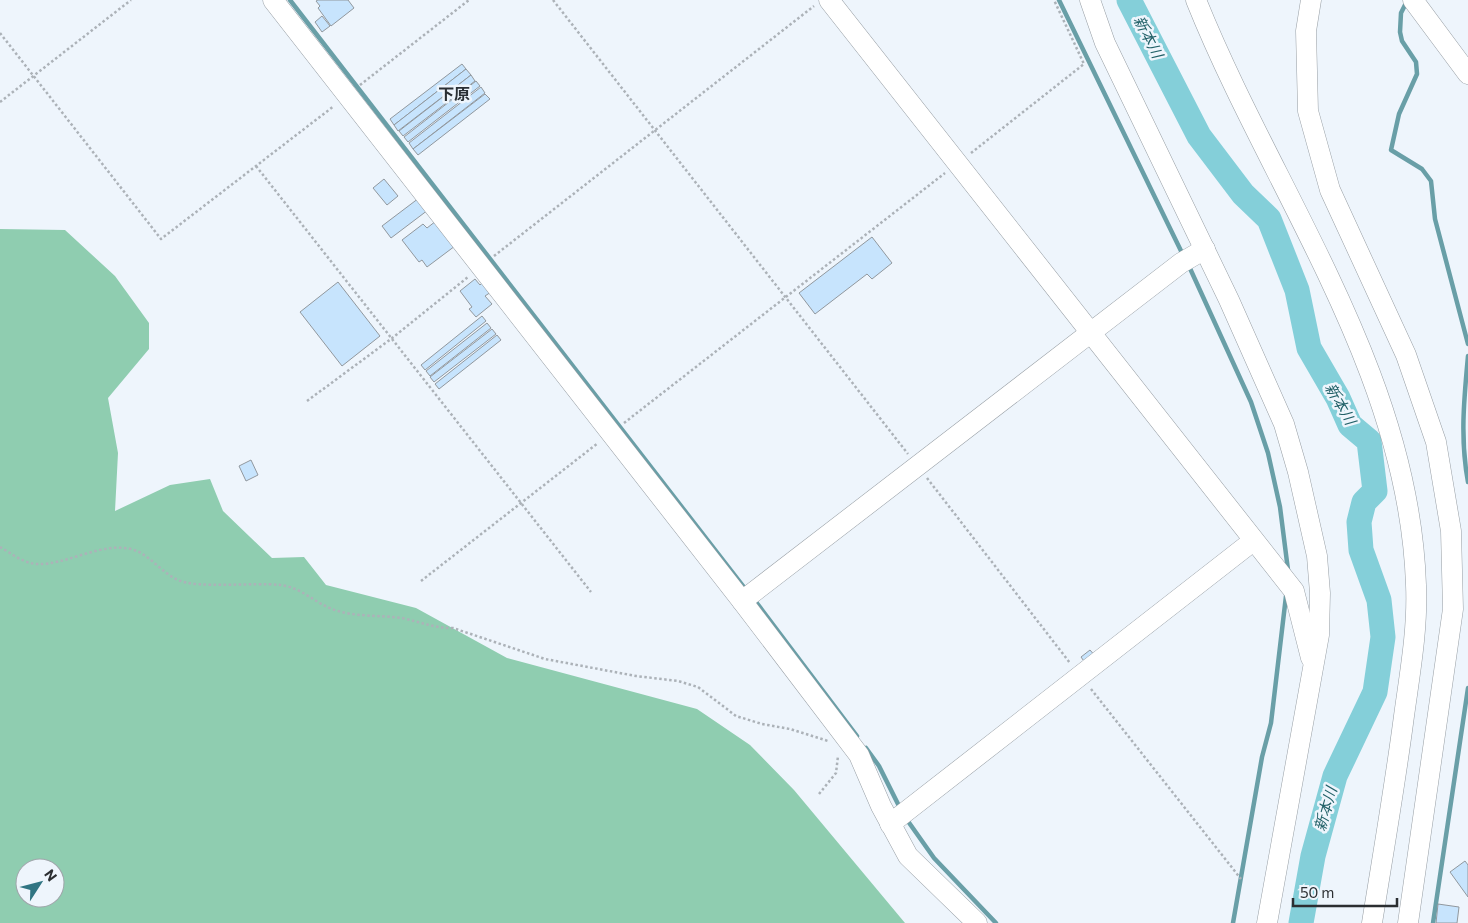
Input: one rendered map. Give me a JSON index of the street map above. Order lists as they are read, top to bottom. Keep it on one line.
{"districts":["下原"],"water":["新本川"],"scale_bar":"50 m","north":"top right"}
